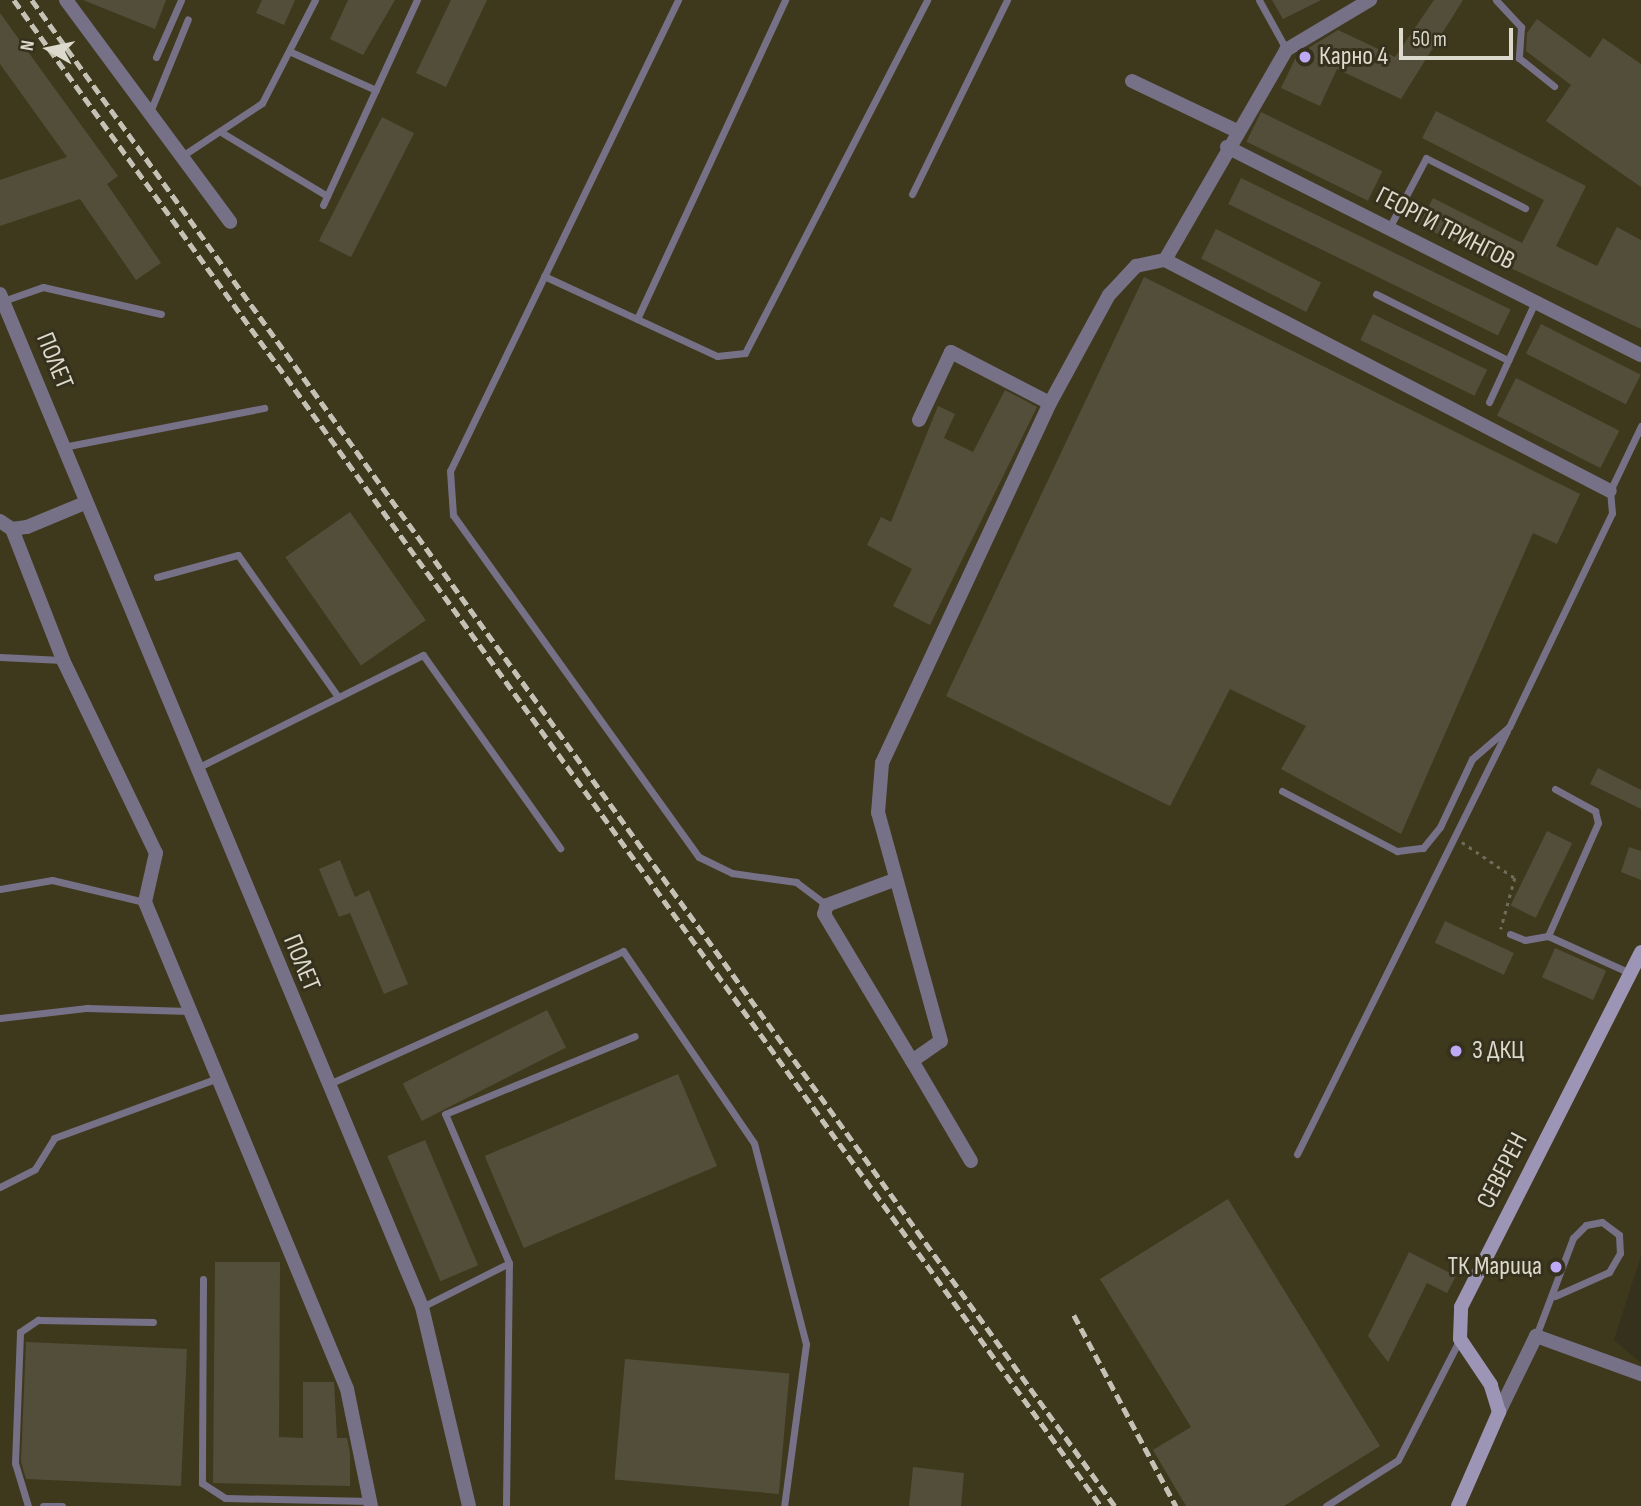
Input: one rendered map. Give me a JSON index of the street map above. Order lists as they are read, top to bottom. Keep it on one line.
{"streets":{"main road":["СЕВЕРЕН"],"street":["ГЕОРГИ ТРИНГОВ","ПОЛЕТ"]},"places":["Карно 4","3 ДКЦ","ТК Марица"],"scale_bar":"50 m","north":"left"}
